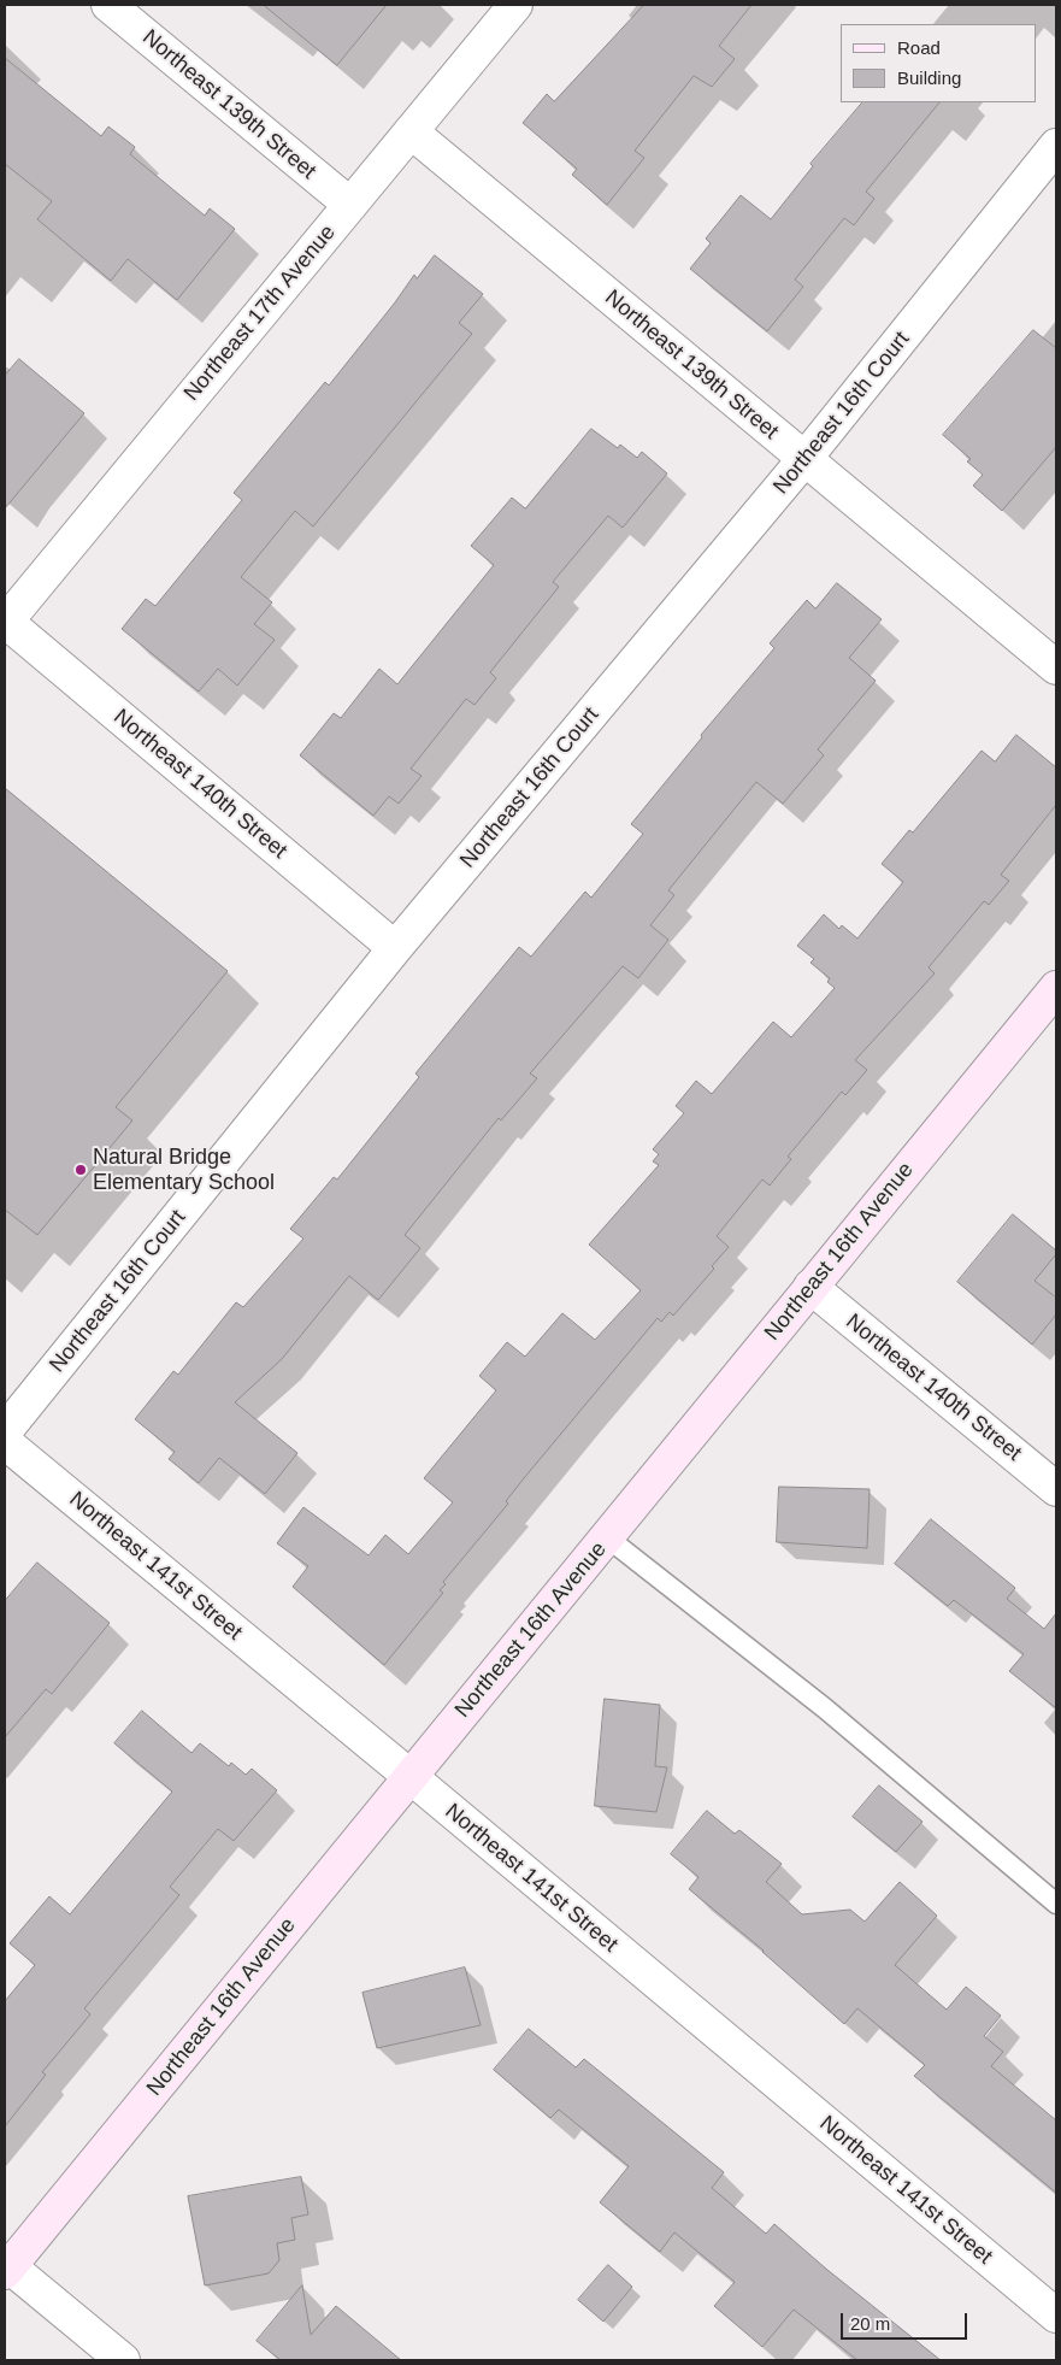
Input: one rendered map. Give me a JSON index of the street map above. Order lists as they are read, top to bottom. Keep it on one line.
{"streets":{"street":["Northeast 139th Street","Northeast 17th Avenue","Northeast 16th Court","Northeast 140th Street","Northeast 16th Avenue","Northeast 141st Street"]},"crossings":[["Northeast 139th Street","Northeast 17th Avenue"],["Northeast 139th Street","Northeast 16th Court"],["Northeast 17th Avenue","Northeast 140th Street"],["Northeast 16th Court","Northeast 140th Street"],["Northeast 140th Street","Northeast 16th Avenue"],["Northeast 16th Avenue","Northeast 141st Street"]],"places":["Natural Bridge Elementary School"],"legend":["Road","Building"],"scale_bar":"20 m"}
